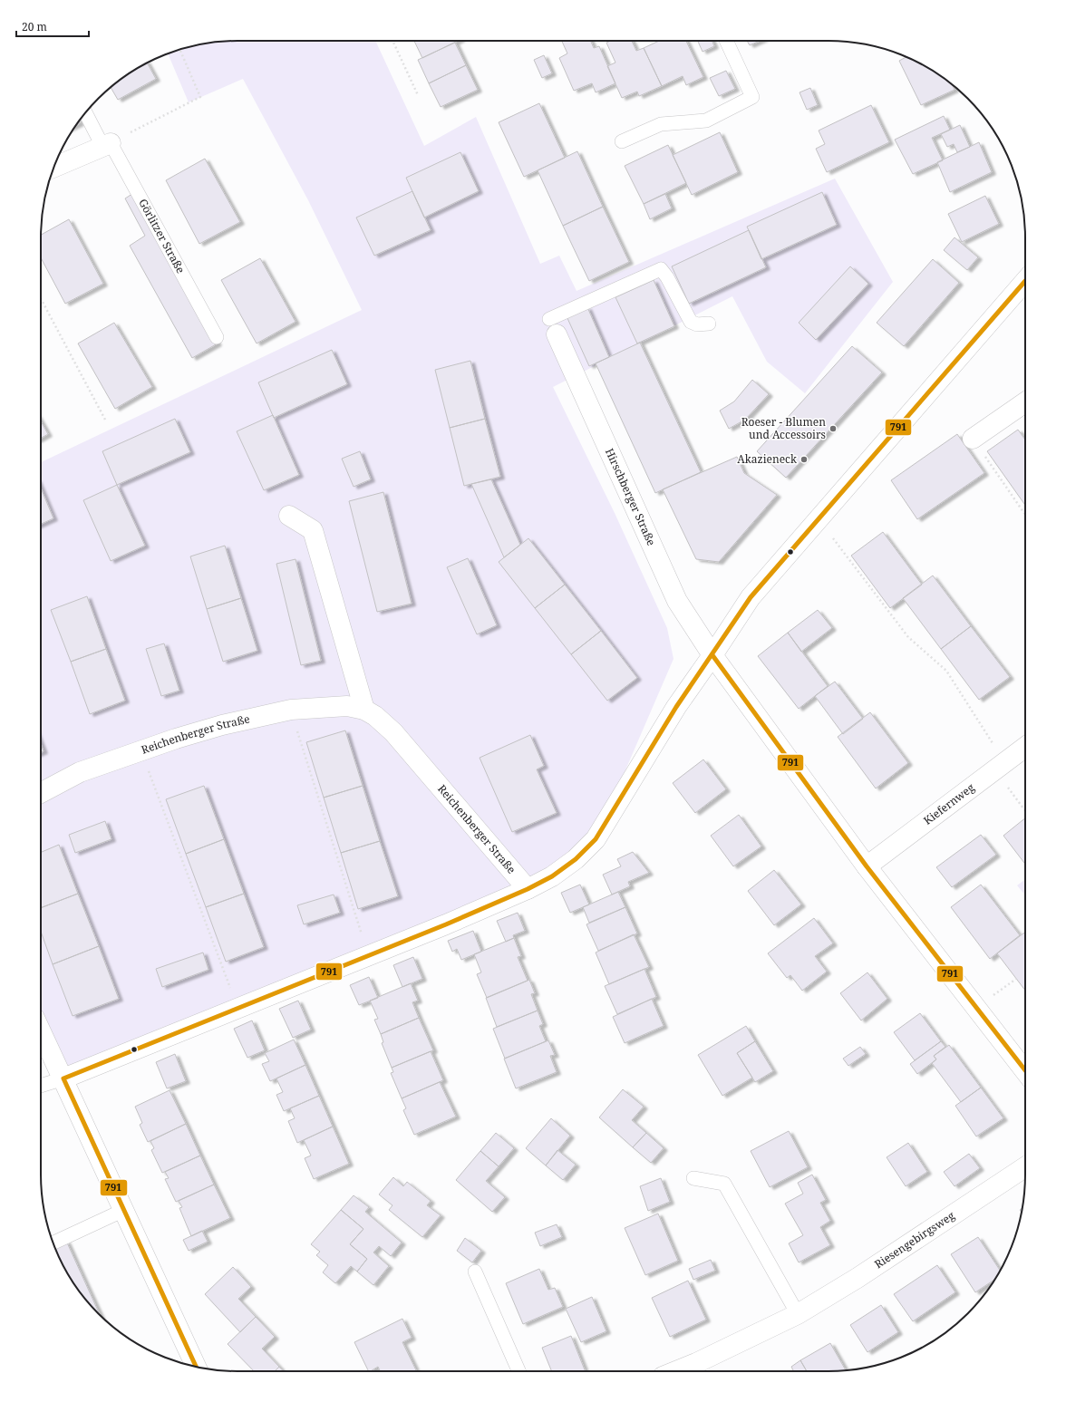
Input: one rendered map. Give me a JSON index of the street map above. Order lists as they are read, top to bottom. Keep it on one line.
{"streets":{"street":["Hirschberger Straße","Reichenberger Straße","Kiefernweg","Riesengebirgsweg"],"lane":["Görlitzer Straße"]},"crossings":[["Hirschberger Straße","Kiefernweg"]],"places":["Roeser - Blumen und Accessoirs","Akazieneck"],"lines":["transit line 791"],"scale_bar":"20 m"}
